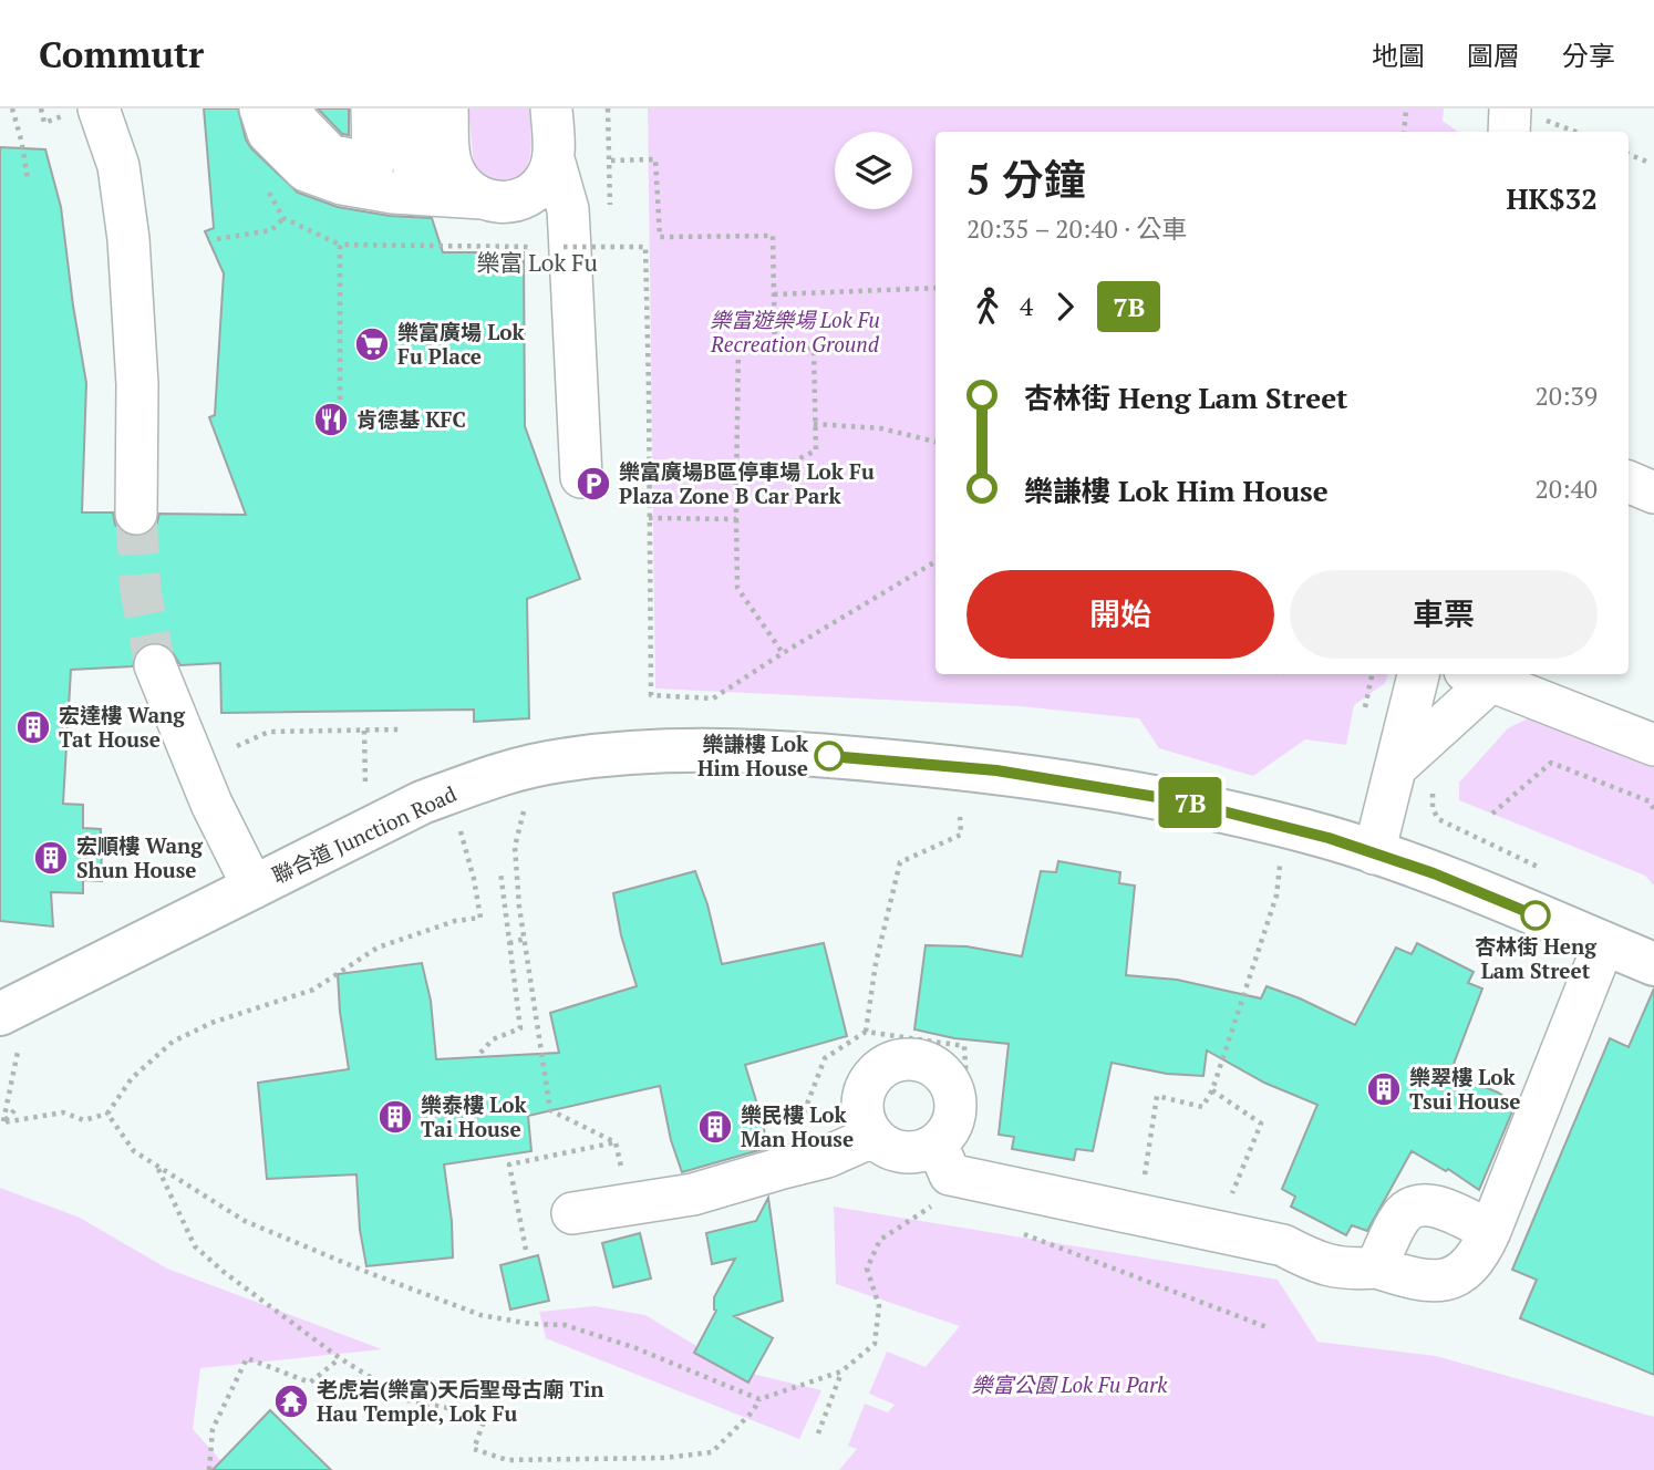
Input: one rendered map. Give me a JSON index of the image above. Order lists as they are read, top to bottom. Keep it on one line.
{"streets":{"main road":["聯合道 Junction Road"]},"districts":["樂富 Lok Fu"],"parks":["樂富遊樂場 Lok Fu Recreation Ground","樂富公園 Lok Fu Park"],"places":{"supermarket":["樂富廣場 Lok Fu Place"],"restaurant":["肯德基 KFC"],"parking":["樂富廣場B區停車場 Lok Fu Plaza Zone B Car Park"],"building":["宏達樓 Wang Tat House","宏順樓 Wang Shun House","樂翠樓 Lok Tsui House","樂泰樓 Lok Tai House","樂民樓 Lok Man House"],"other":["樂謙樓 Lok Him House","杏林街 Heng Lam Street"],"temple":["老虎岩(樂富)天后聖母古廟 Tin Hau Temple, Lok Fu"]},"lines":["bus line 7B"],"page":{"header":"Commutr","nav":["地圖","圖層","分享"],"on_map":"7B","heading":["5 分鐘","20:35 – 20:40 · 公車","HK$32"],"legs":["4","7B"],"list":[{"name":"杏林街 Heng Lam Street","value":"20:39"},{"name":"樂謙樓 Lok Him House","value":"20:40"}],"buttons":["開始","車票"]}}
